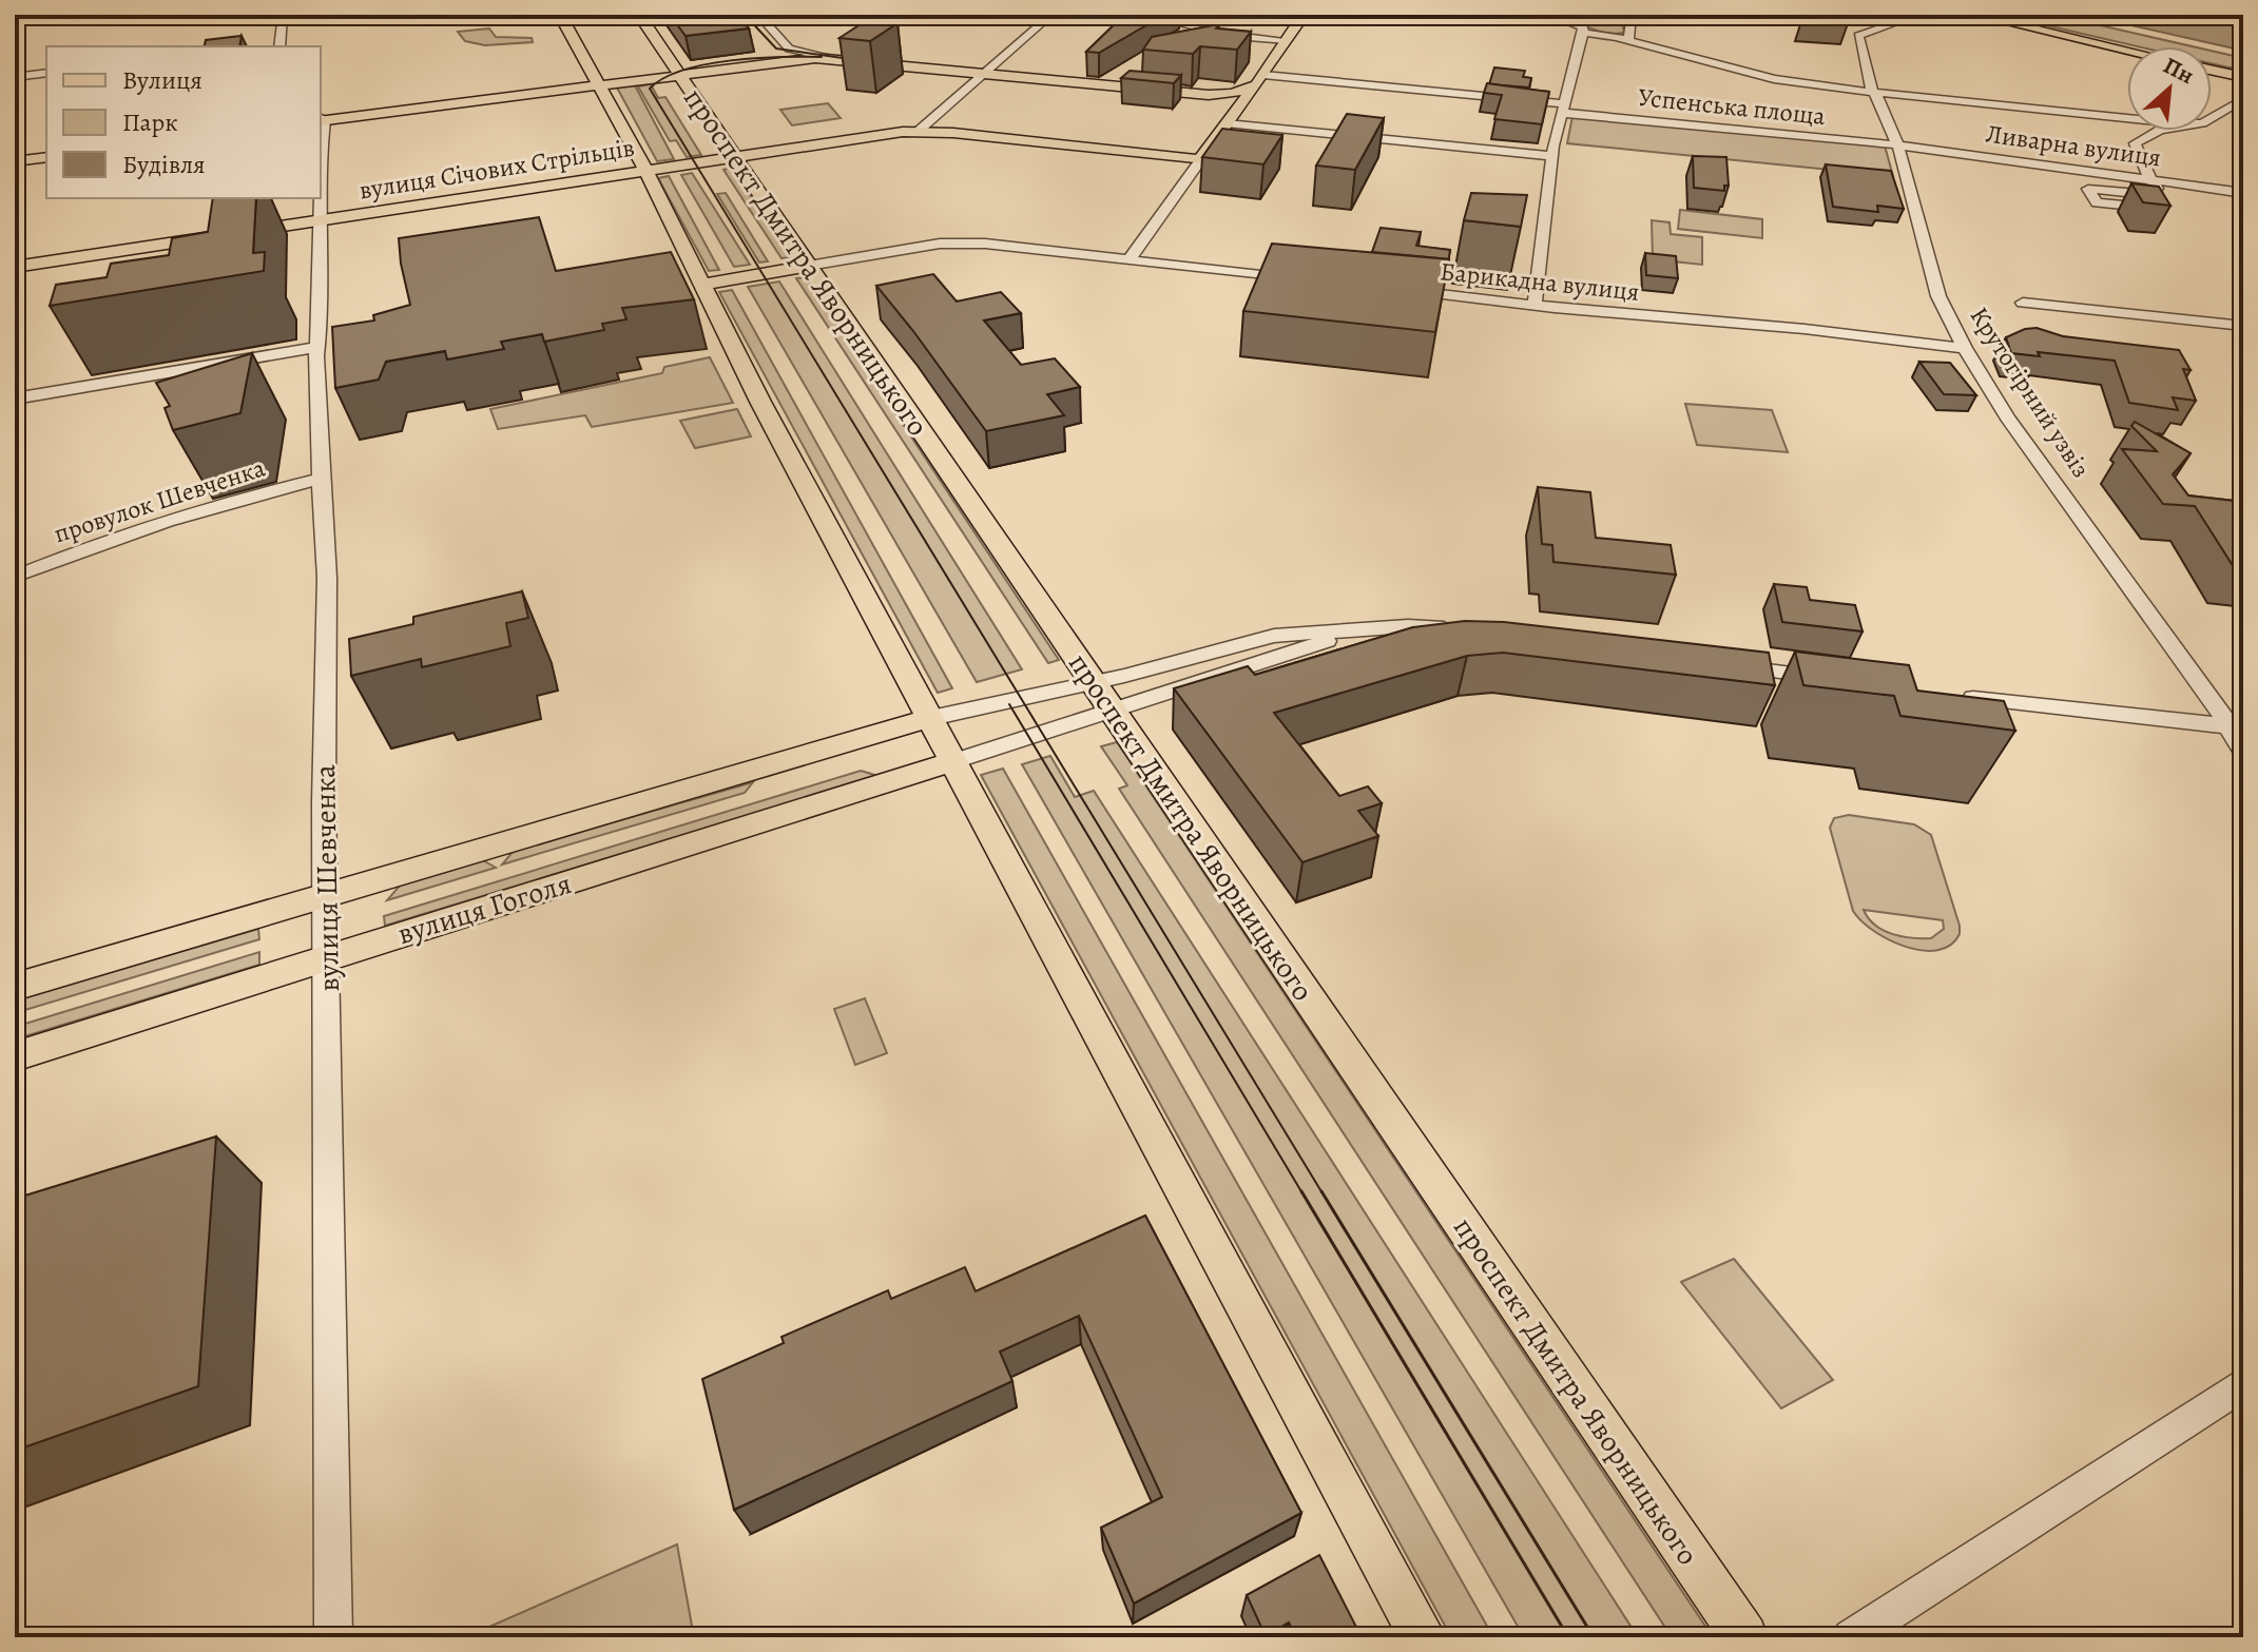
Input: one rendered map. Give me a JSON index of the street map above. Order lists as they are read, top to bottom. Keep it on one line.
{"streets":{"main road":["вулиця Січових Стрільців","проспект Дмитра Яворницького","вулиця Гоголя"],"street":["Успенська площа","Ливарна вулиця","Барикадна вулиця","Крутогірний узвіз","провулок Шевченка","вулиця Шевченка"]},"crossings":[["Успенська площа","Ливарна вулиця"],["Успенська площа","Крутогірний узвіз"],["Ливарна вулиця","Крутогірний узвіз"],["вулиця Січових Стрільців","проспект Дмитра Яворницького"],["вулиця Січових Стрільців","вулиця Шевченка"],["Барикадна вулиця","Крутогірний узвіз"],["провулок Шевченка","вулиця Шевченка"],["вулиця Шевченка","вулиця Гоголя"]],"legend":["Вулиця","Парк","Будівля"],"north":"top right"}
